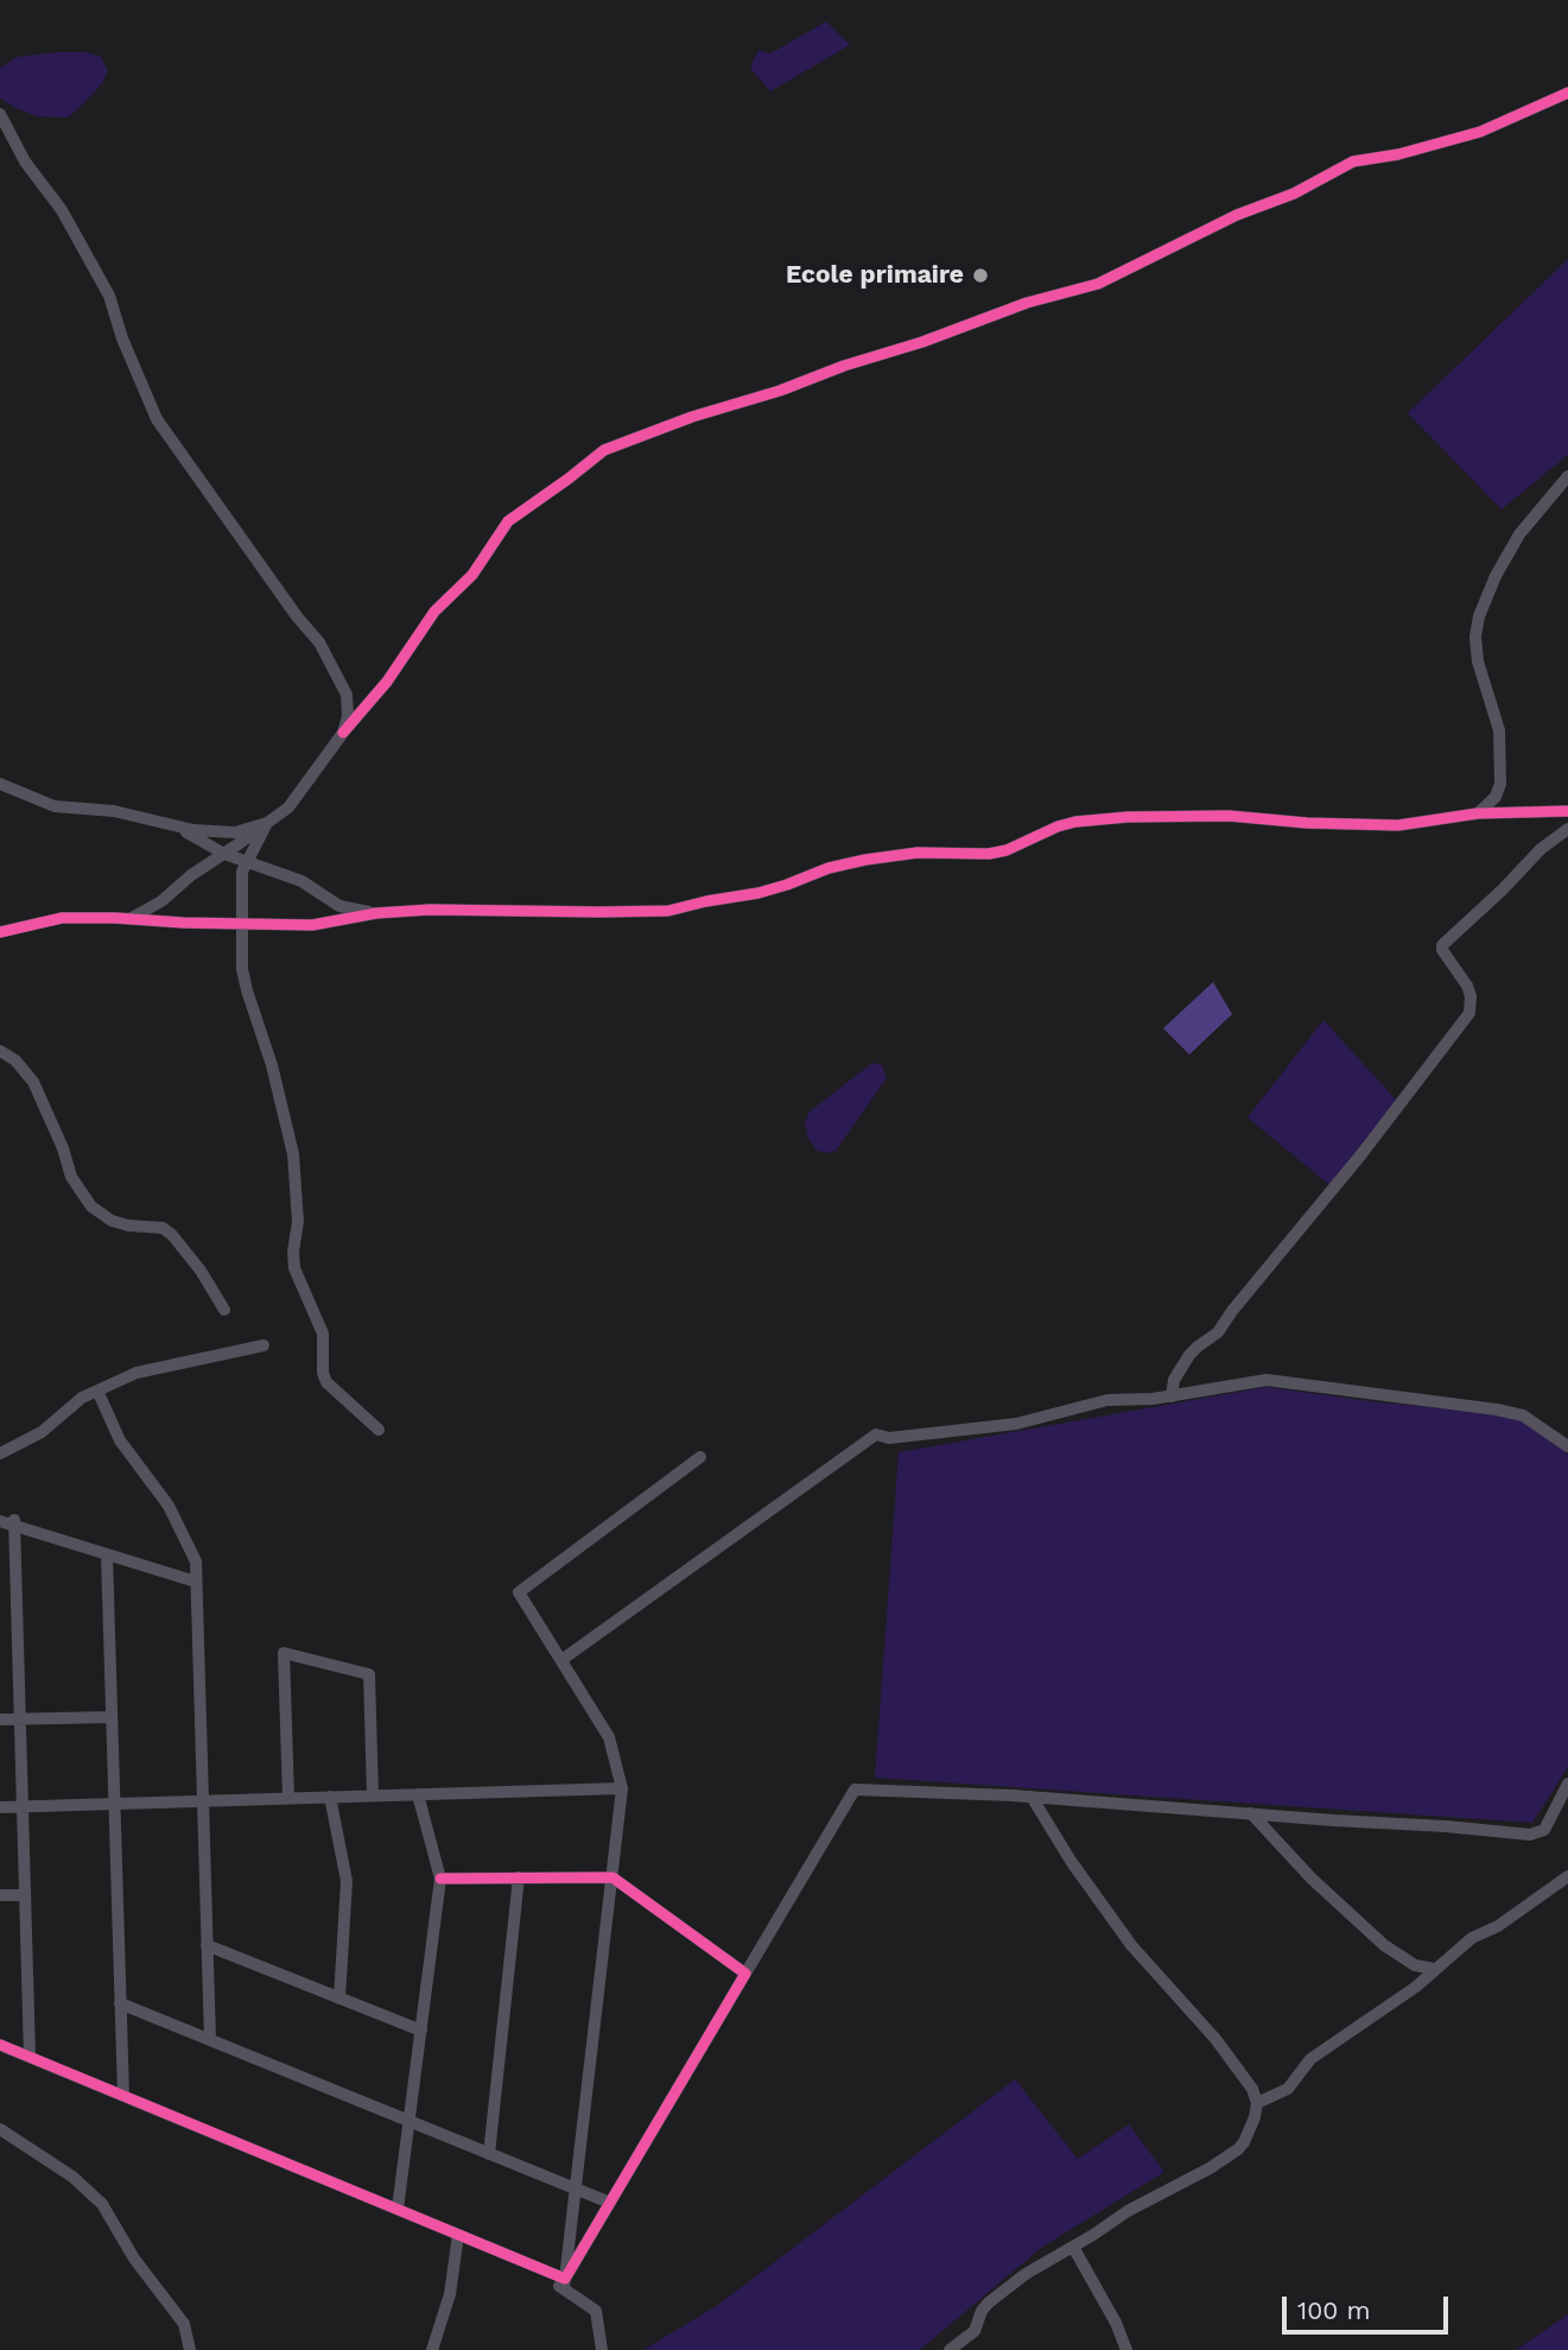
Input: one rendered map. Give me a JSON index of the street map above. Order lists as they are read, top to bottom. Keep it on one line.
{"places":["Ecole primaire"],"scale_bar":"100 m"}
